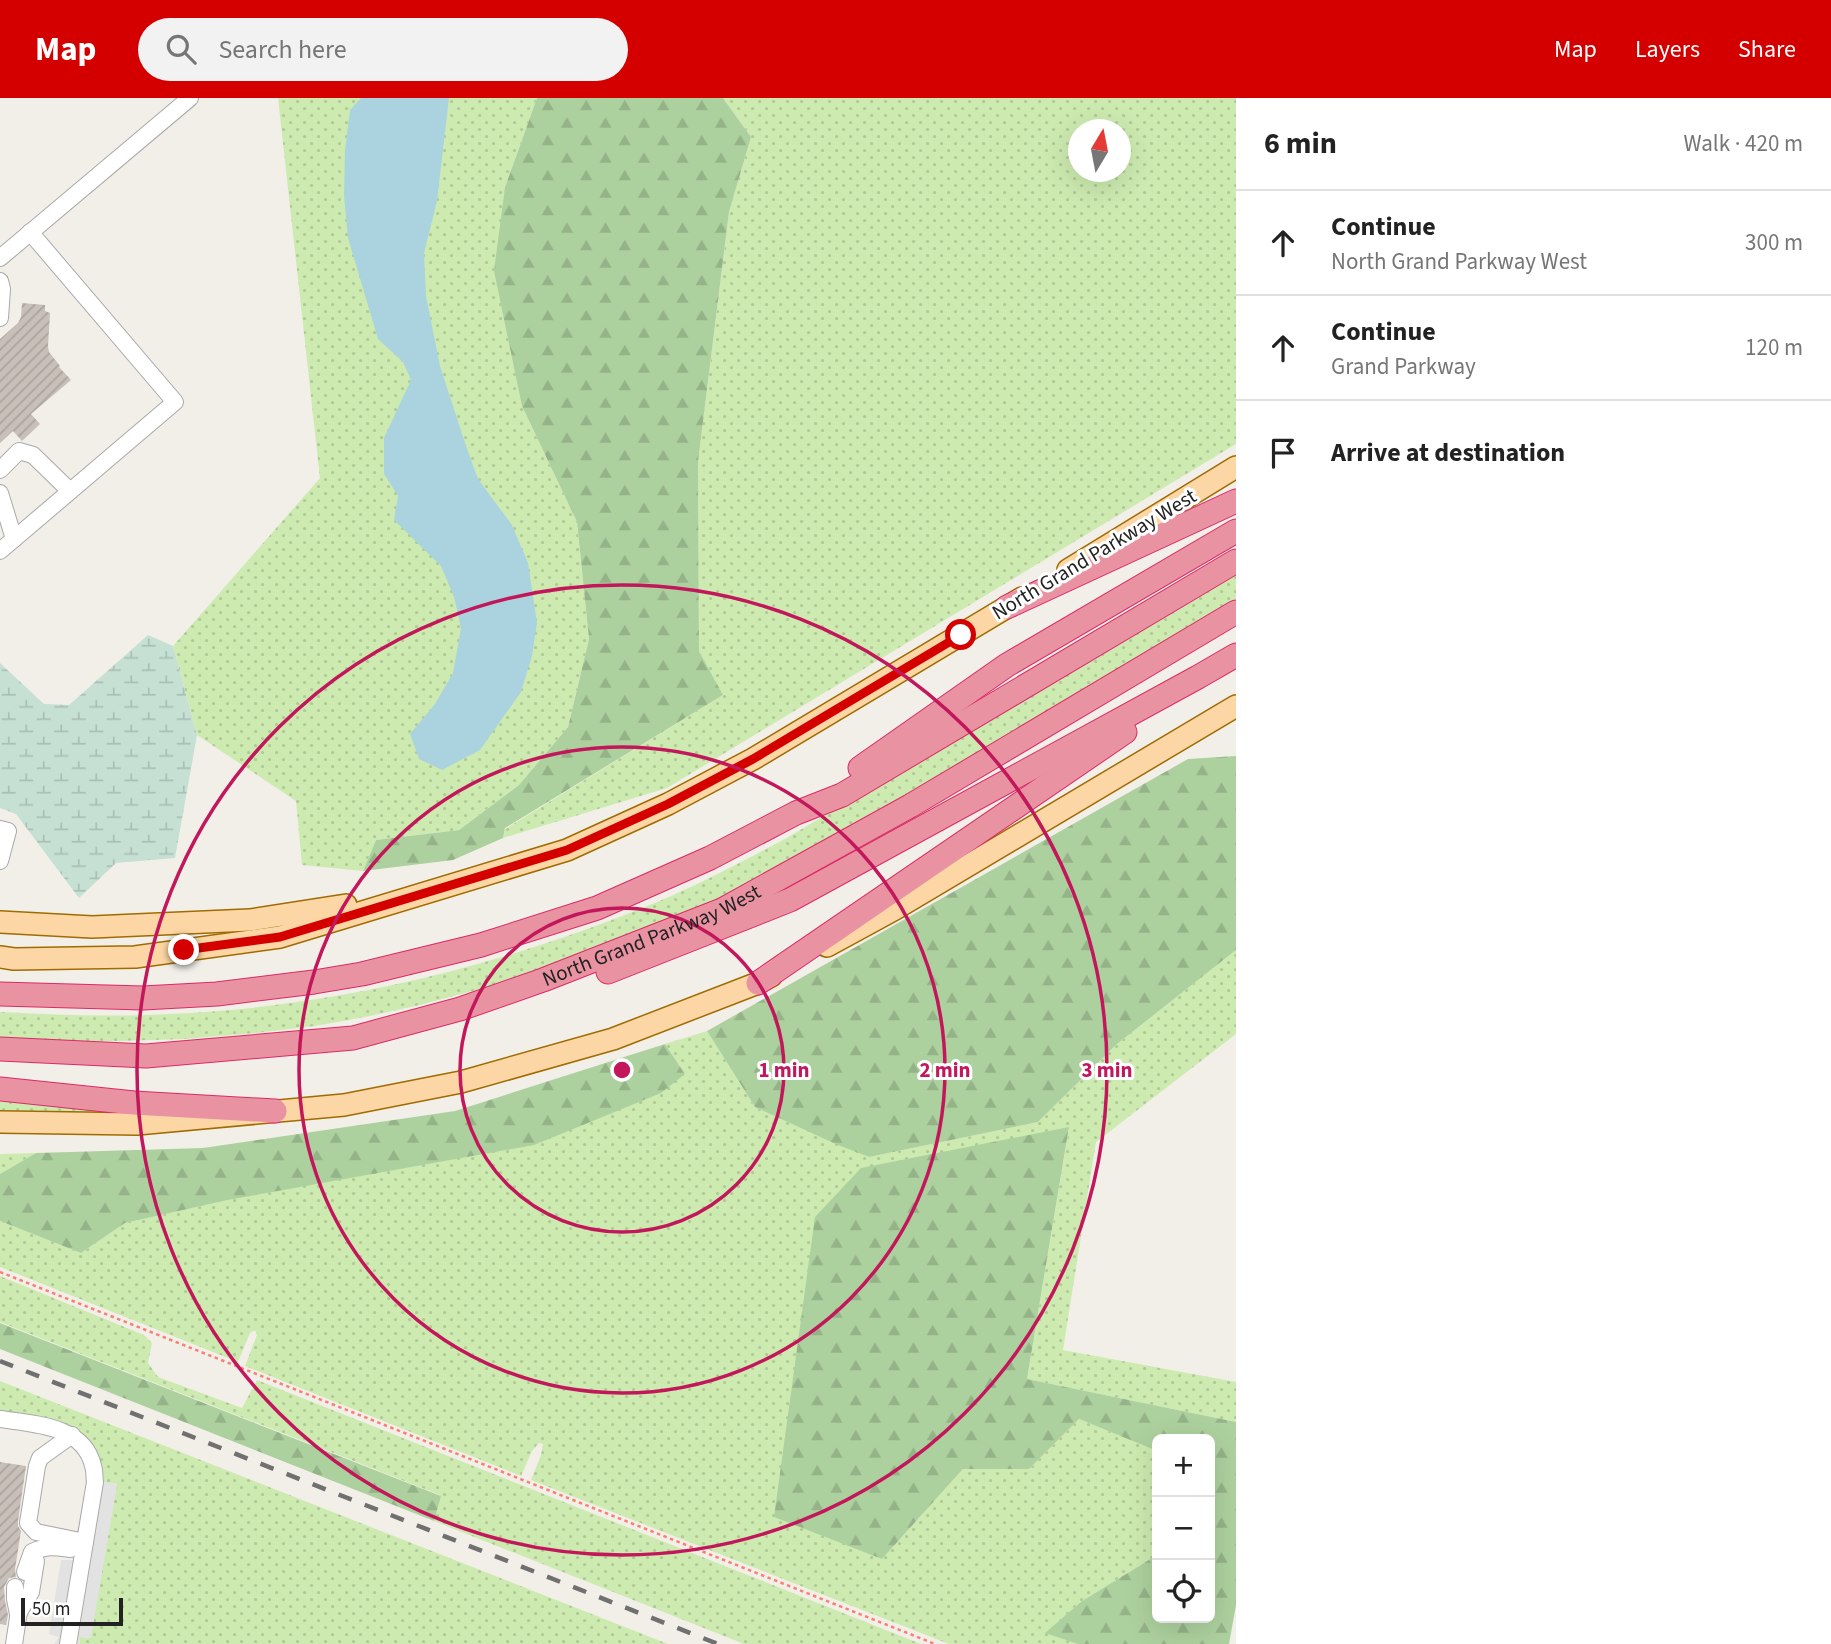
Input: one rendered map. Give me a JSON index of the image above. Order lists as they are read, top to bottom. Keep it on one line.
{"streets":{"highway":["North Grand Parkway West"]},"scale_bar":"50 m","north":"top","page":{"header":"Map","search":"Search here","nav":["Map","Layers","Share"],"heading":["6 min","Walk · 420 m"],"list":[["Continue","North Grand Parkway West","300 m"],["Continue","Grand Parkway","120 m"],"Arrive at destination"],"map_buttons":["+","−"],"scale":"50 m"},"rings":["1 min","2 min","3 min"]}
